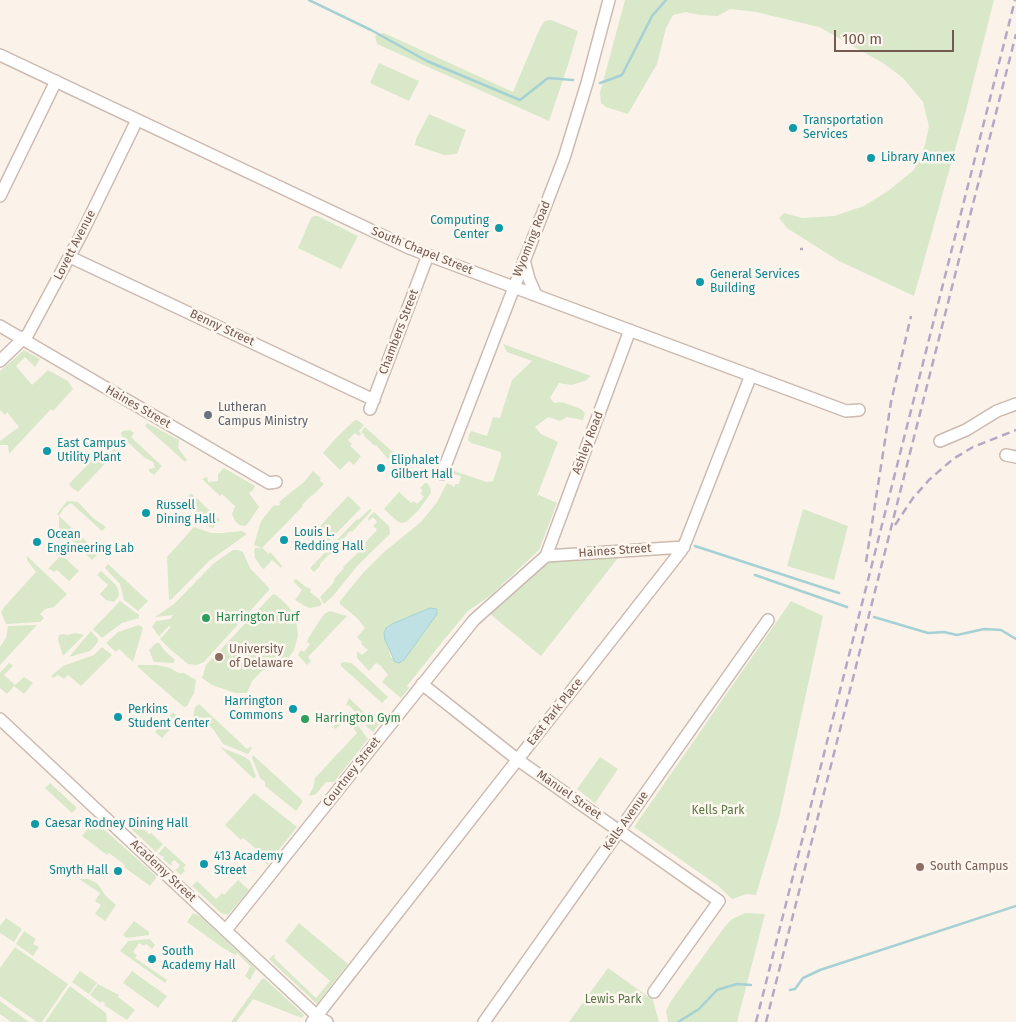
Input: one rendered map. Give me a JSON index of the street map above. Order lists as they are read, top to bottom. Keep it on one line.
{"streets":{"street":["Wyoming Road","Lovett Avenue","South Chapel Street","Benny Street","Chambers Street","Haines Street","Ashley Road","East Park Place","Courtney Street","Manuel Street","Kells Avenue","Academy Street"]},"crossings":[["Wyoming Road","South Chapel Street"],["Lovett Avenue","South Chapel Street"],["Lovett Avenue","Benny Street"],["Lovett Avenue","Haines Street"],["South Chapel Street","Chambers Street"],["South Chapel Street","Ashley Road"],["South Chapel Street","East Park Place"],["Benny Street","Chambers Street"],["Haines Street","Ashley Road"],["Haines Street","East Park Place"],["Haines Street","Courtney Street"],["Ashley Road","Courtney Street"],["East Park Place","Manuel Street"],["East Park Place","Academy Street"],["Courtney Street","Manuel Street"],["Courtney Street","Academy Street"],["Manuel Street","Kells Avenue"]],"parks":["Kells Park","Lewis Park"],"places":["Transportation Services","Library Annex","Computing Center","General Services Building","Lutheran Campus Ministry","East Campus Utility Plant","Eliphalet Gilbert Hall","Russell Dining Hall","Louis L. Redding Hall","Ocean Engineering Lab","Harrington Turf","University of Delaware","Harrington Commons","Perkins Student Center","Harrington Gym","Caesar Rodney Dining Hall","413 Academy Street","South Campus","Smyth Hall","South Academy Hall"],"scale_bar":"100 m"}
